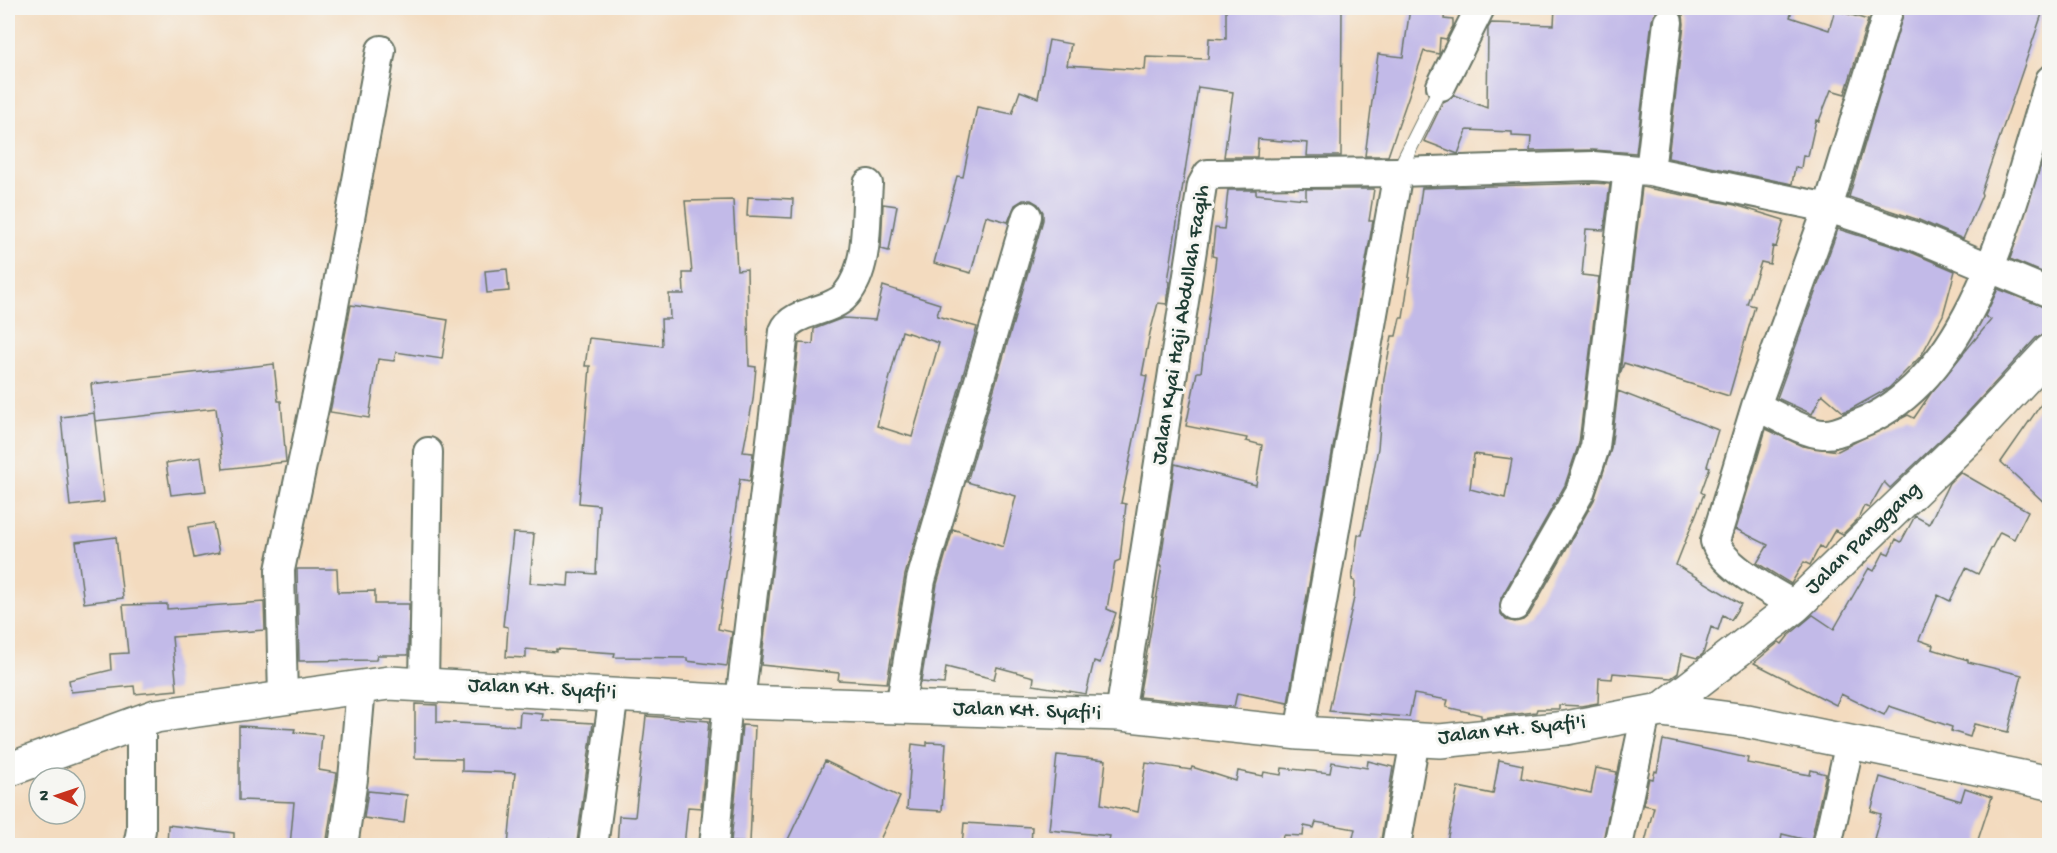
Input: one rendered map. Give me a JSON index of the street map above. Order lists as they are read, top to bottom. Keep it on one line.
{"streets":{"main road":["Jalan Panggang","Jalan KH. Syafi'i"],"street":["Jalan Kyai Haji Abdullah Faqih"]},"crossings":[["Jalan Kyai Haji Abdullah Faqih","Jalan KH. Syafi'i"],["Jalan Panggang","Jalan KH. Syafi'i"]],"north":"left"}
